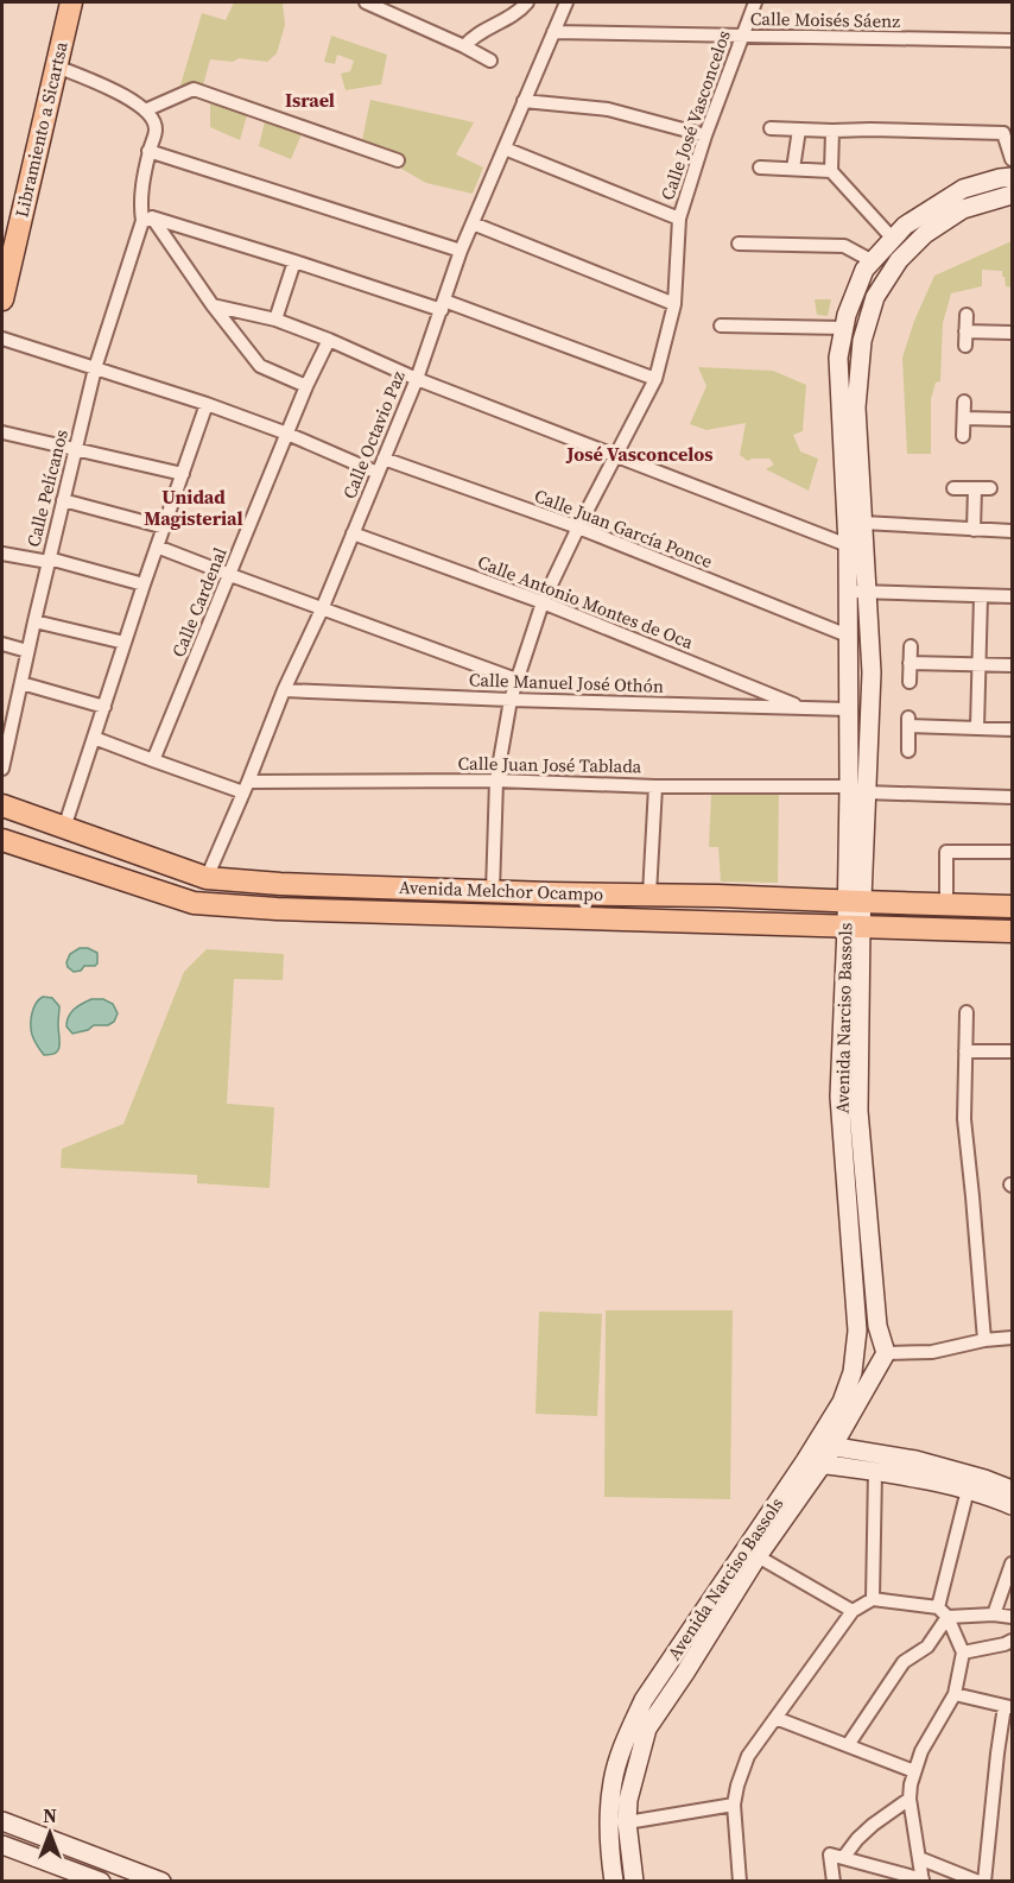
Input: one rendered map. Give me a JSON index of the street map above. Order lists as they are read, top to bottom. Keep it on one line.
{"streets":{"main road":["Libramiento a Sicartsa","Avenida Melchor Ocampo"],"street":["Calle Moisés Sáenz","Calle José Vasconcelos","Calle Octavio Paz","Calle Pelícanos","Calle Juan García Ponce","Calle Cardenal","Calle Antonio Montes de Oca","Calle Manuel José Othón","Calle Juan José Tablada","Avenida Narciso Bassols"]},"crossings":[["Calle Moisés Sáenz","Calle José Vasconcelos"],["Calle Moisés Sáenz","Calle Octavio Paz"],["Calle José Vasconcelos","Calle Juan García Ponce"],["Calle José Vasconcelos","Calle Antonio Montes de Oca"],["Calle José Vasconcelos","Calle Manuel José Othón"],["Calle José Vasconcelos","Calle Juan José Tablada"],["Calle José Vasconcelos","Avenida Melchor Ocampo"],["Calle Octavio Paz","Calle Juan García Ponce"],["Calle Octavio Paz","Calle Antonio Montes de Oca"],["Calle Octavio Paz","Calle Manuel José Othón"],["Calle Octavio Paz","Calle Juan José Tablada"],["Calle Octavio Paz","Avenida Melchor Ocampo"],["Calle Juan García Ponce","Avenida Narciso Bassols"],["Calle Cardenal","Calle Juan José Tablada"],["Calle Antonio Montes de Oca","Calle Manuel José Othón"],["Calle Manuel José Othón","Avenida Narciso Bassols"],["Calle Juan José Tablada","Avenida Narciso Bassols"],["Avenida Melchor Ocampo","Avenida Narciso Bassols"]],"districts":["Israel","José Vasconcelos","Unidad Magisterial"],"north":"top"}
